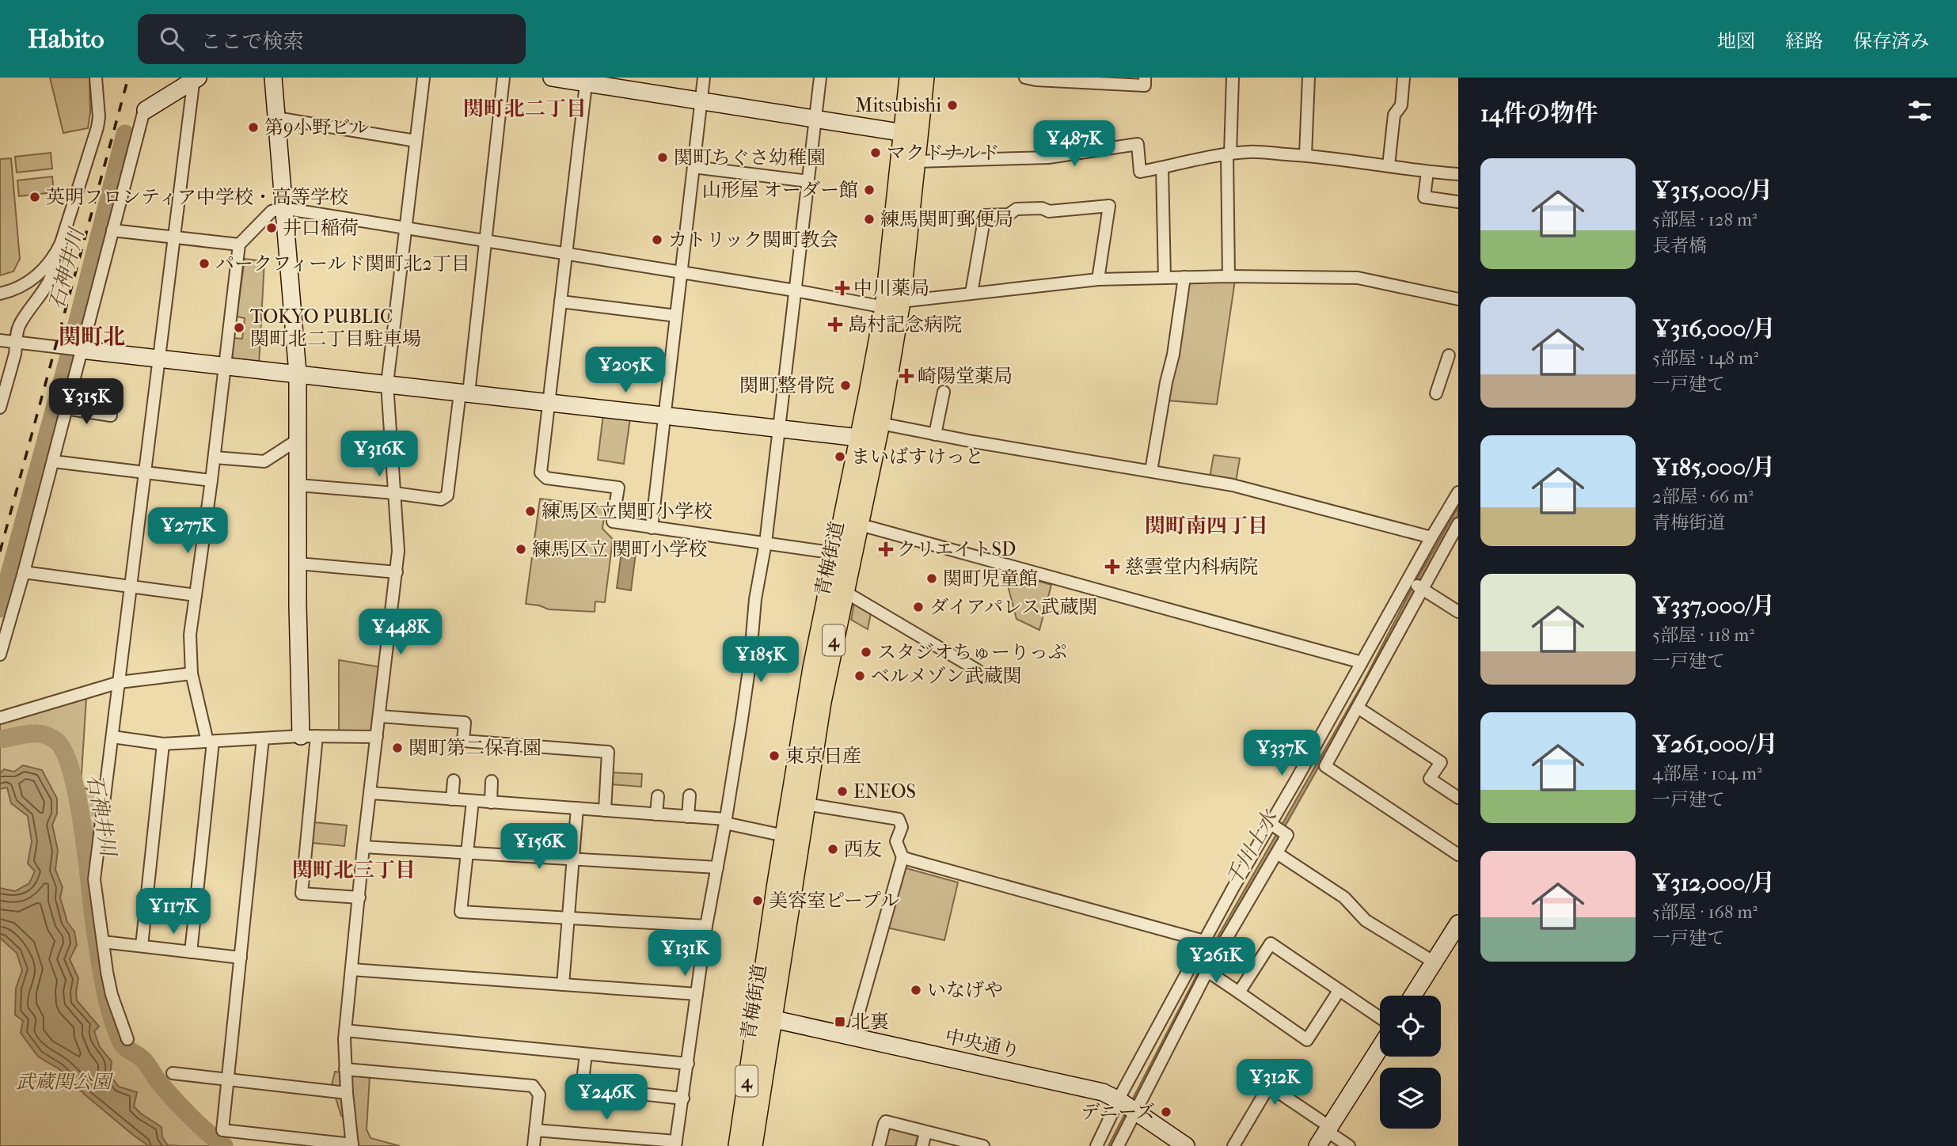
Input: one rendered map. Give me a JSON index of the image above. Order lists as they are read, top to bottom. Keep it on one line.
{"streets":{"main road":["青梅街道","4"],"street":["中央通り"]},"crossings":[["青梅街道","中央通り"]],"districts":["関町北二丁目","関町北","関町南四丁目","関町北三丁目"],"water":["石神井川","千川上水"],"parks":["武蔵関公園"],"places":{"other":["Mitsubishi","第9小野ビル","マクドナルド","関町ちぐさ幼稚園","山形屋 オーダー館","英明フロンティア中学校・高等学校","練馬関町郵便局","井口稲荷","カトリック関町教会","パークフィールド関町北2丁目","TOKYO PUBLIC 関町北二丁目駐車場","関町整骨院","まいばすけっと","練馬区立関町小学校","練馬区立 関町小学校","関町児童館","ダイアパレス武蔵関","スタジオちゅーりっぷ","ベルメゾン武蔵関","関町第二保育園","東京日産","ENEOS","西友","美容室ピープル","いなげや","デニーズ"],"health":["中川薬局","島村記念病院","崎陽堂薬局","クリエイトSD","慈雲堂内科病院"],"transit":["北裏"]},"page":{"header":"Habito","search":"ここで検索","nav":["地図","経路","保存済み"],"heading":"14件の物件","price":["¥487K","¥205K","¥315K","¥316K","¥277K","¥448K","¥185K","¥337K","¥156K","¥117K","¥131K","¥261K","¥312K","¥246K"],"list":[{"name":"¥315,000/月","note":"5部屋 · 128 m² · 長者橋"},{"name":"¥316,000/月","note":"5部屋 · 148 m² · 一戸建て"},{"name":"¥185,000/月","note":"2部屋 · 66 m² · 青梅街道"},{"name":"¥337,000/月","note":"5部屋 · 118 m² · 一戸建て"},{"name":"¥261,000/月","note":"4部屋 · 104 m² · 一戸建て"},{"name":"¥312,000/月","note":"5部屋 · 168 m² · 一戸建て"}]}}
